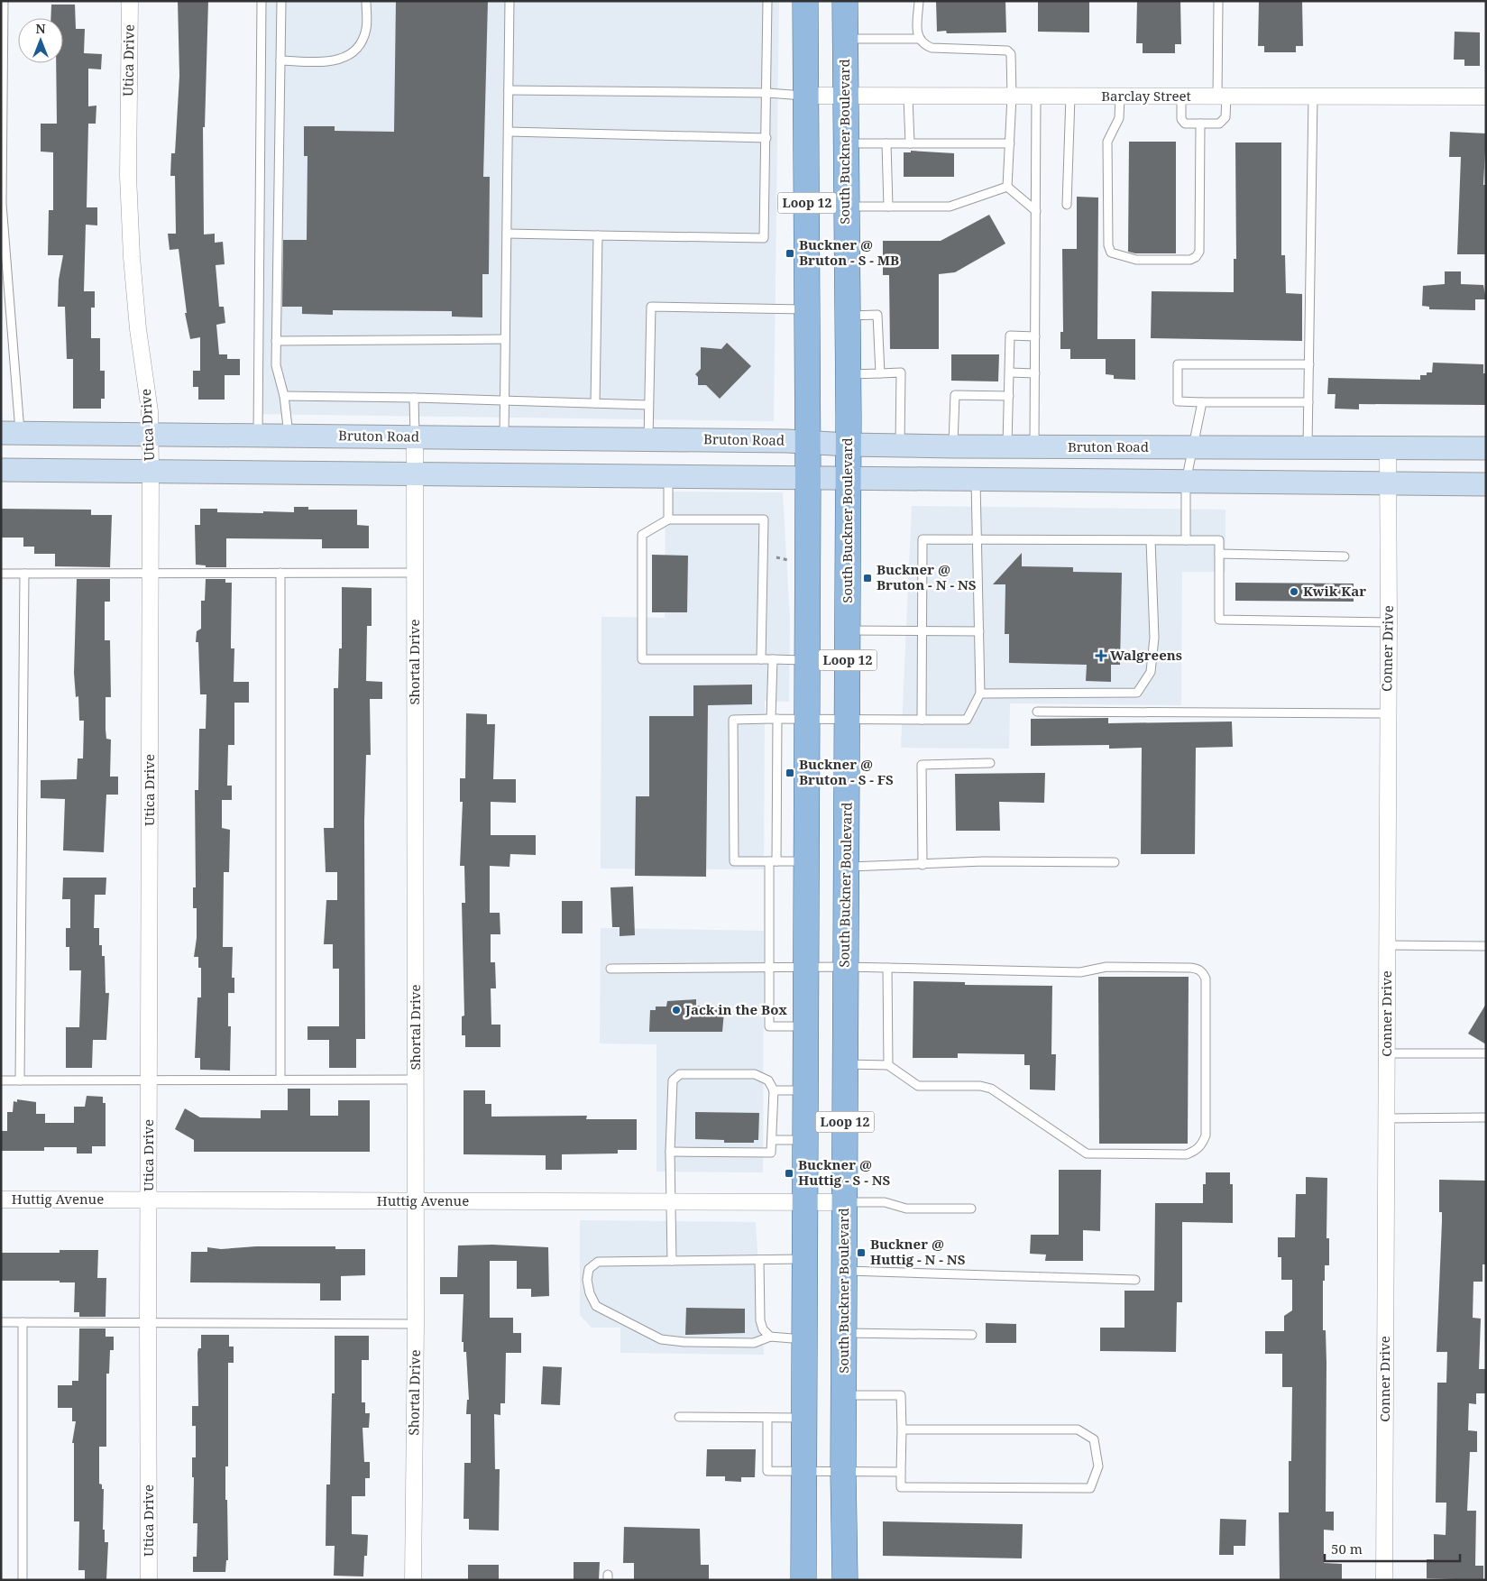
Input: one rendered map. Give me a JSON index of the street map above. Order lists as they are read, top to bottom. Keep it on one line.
{"streets":{"main road":["South Buckner Boulevard","Loop 12","Bruton Road"],"street":["Utica Drive","Barclay Street","Conner Drive","Shortal Drive","Huttig Avenue"]},"crossings":[["Utica Drive","Bruton Road"],["Utica Drive","Huttig Avenue"],["Barclay Street","South Buckner Boulevard"],["Barclay Street","Loop 12"],["South Buckner Boulevard","Bruton Road"],["South Buckner Boulevard","Huttig Avenue"],["Loop 12","Bruton Road"],["Loop 12","Huttig Avenue"],["Bruton Road","Conner Drive"],["Bruton Road","Shortal Drive"],["Shortal Drive","Huttig Avenue"]],"places":{"transit":["Buckner @ Bruton - S - MB","Buckner @ Bruton - N - NS","Buckner @ Bruton - S - FS","Buckner @ Huttig - S - NS","Buckner @ Huttig - N - NS"],"other":["Kwik Kar","Jack in the Box"],"health":["Walgreens"]},"scale_bar":"50 m","north":"top"}
